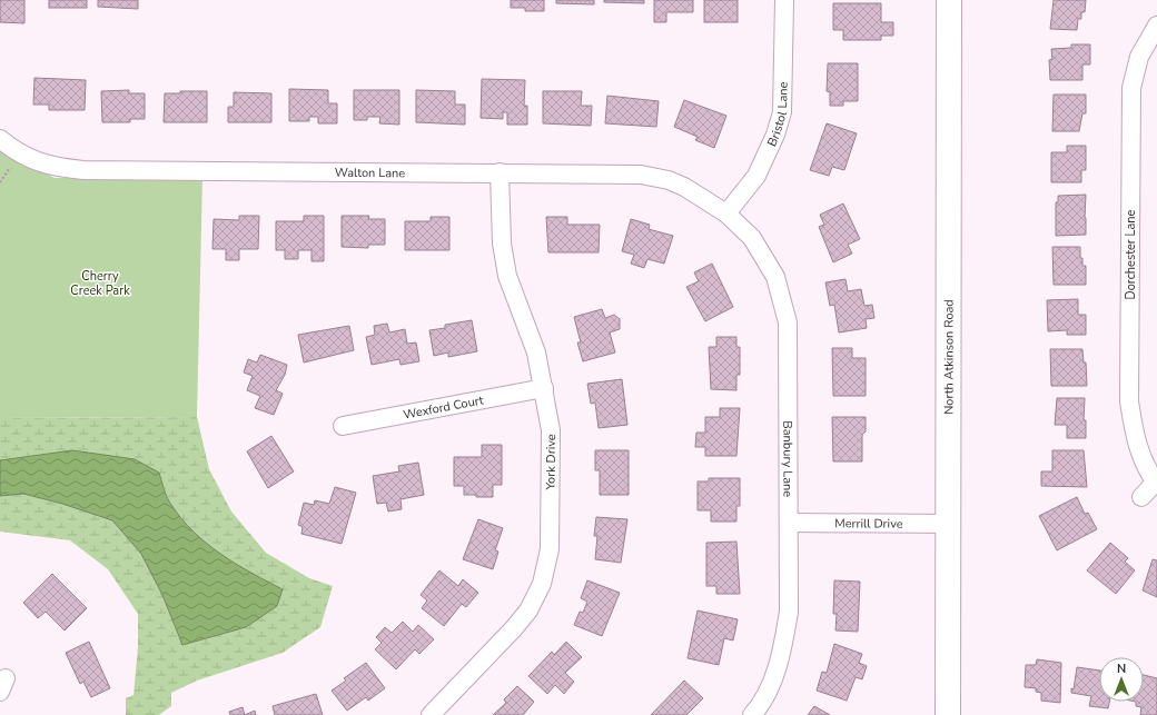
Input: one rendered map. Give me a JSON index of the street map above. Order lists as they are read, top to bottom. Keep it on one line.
{"streets":{"main road":["North Atkinson Road"],"street":["Bristol Lane","Walton Lane","Dorchester Lane","Wexford Court","Banbury Lane","York Drive","Merrill Drive"]},"crossings":[["Bristol Lane","Walton Lane"],["Bristol Lane","Banbury Lane"],["Walton Lane","Banbury Lane"],["Walton Lane","York Drive"],["North Atkinson Road","Merrill Drive"],["Wexford Court","York Drive"],["Banbury Lane","Merrill Drive"]],"parks":["Cherry Creek Park"],"north":"top"}
